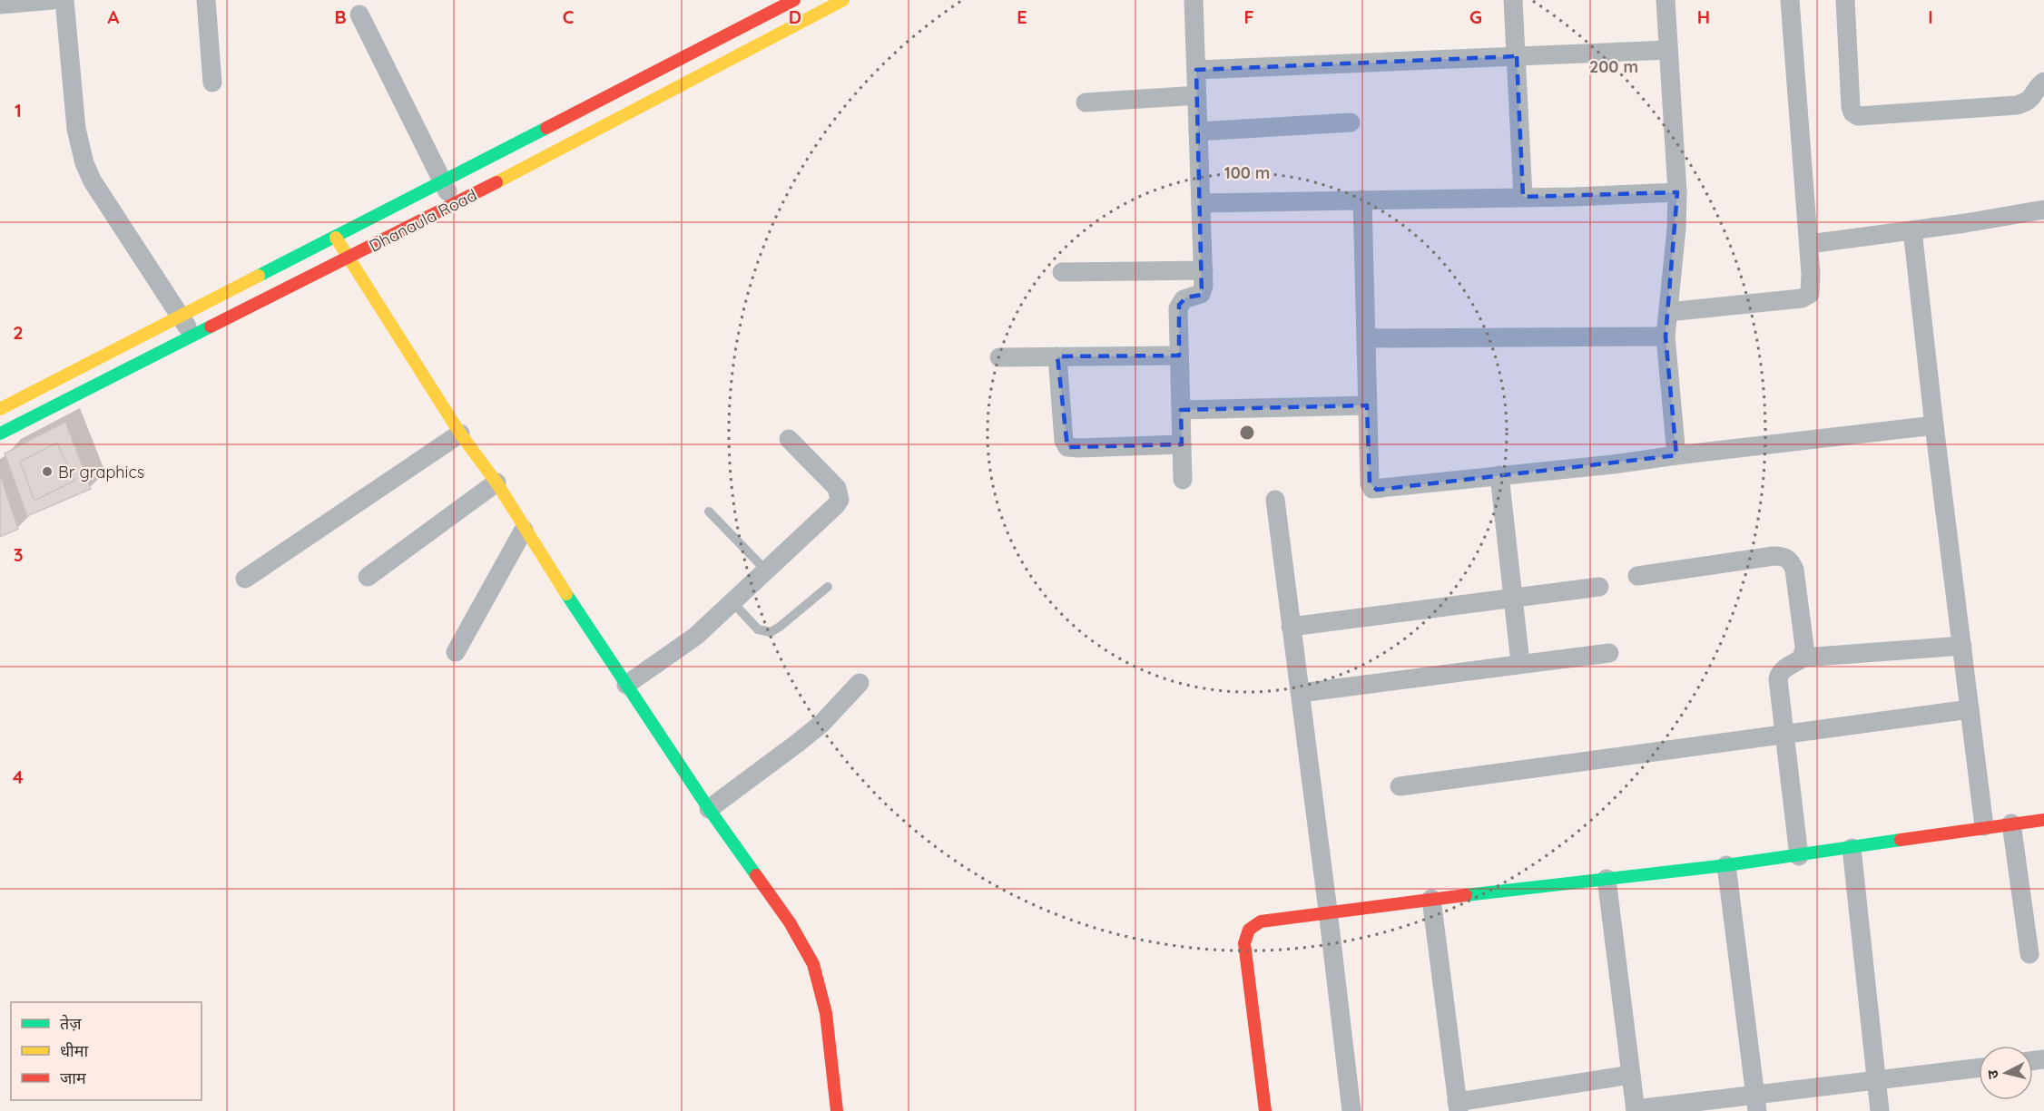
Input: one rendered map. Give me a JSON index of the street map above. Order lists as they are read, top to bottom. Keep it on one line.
{"streets":{"street":["Dhanaula Road"]},"places":["Br graphics"],"legend":["तेज़","धीमा","जाम"],"north":"left","grid":{"columns":["A","B","C","D","E","F","G","H","I"],"rows":["1","2","3","4"]},"rings":["200 m","100 m"]}
